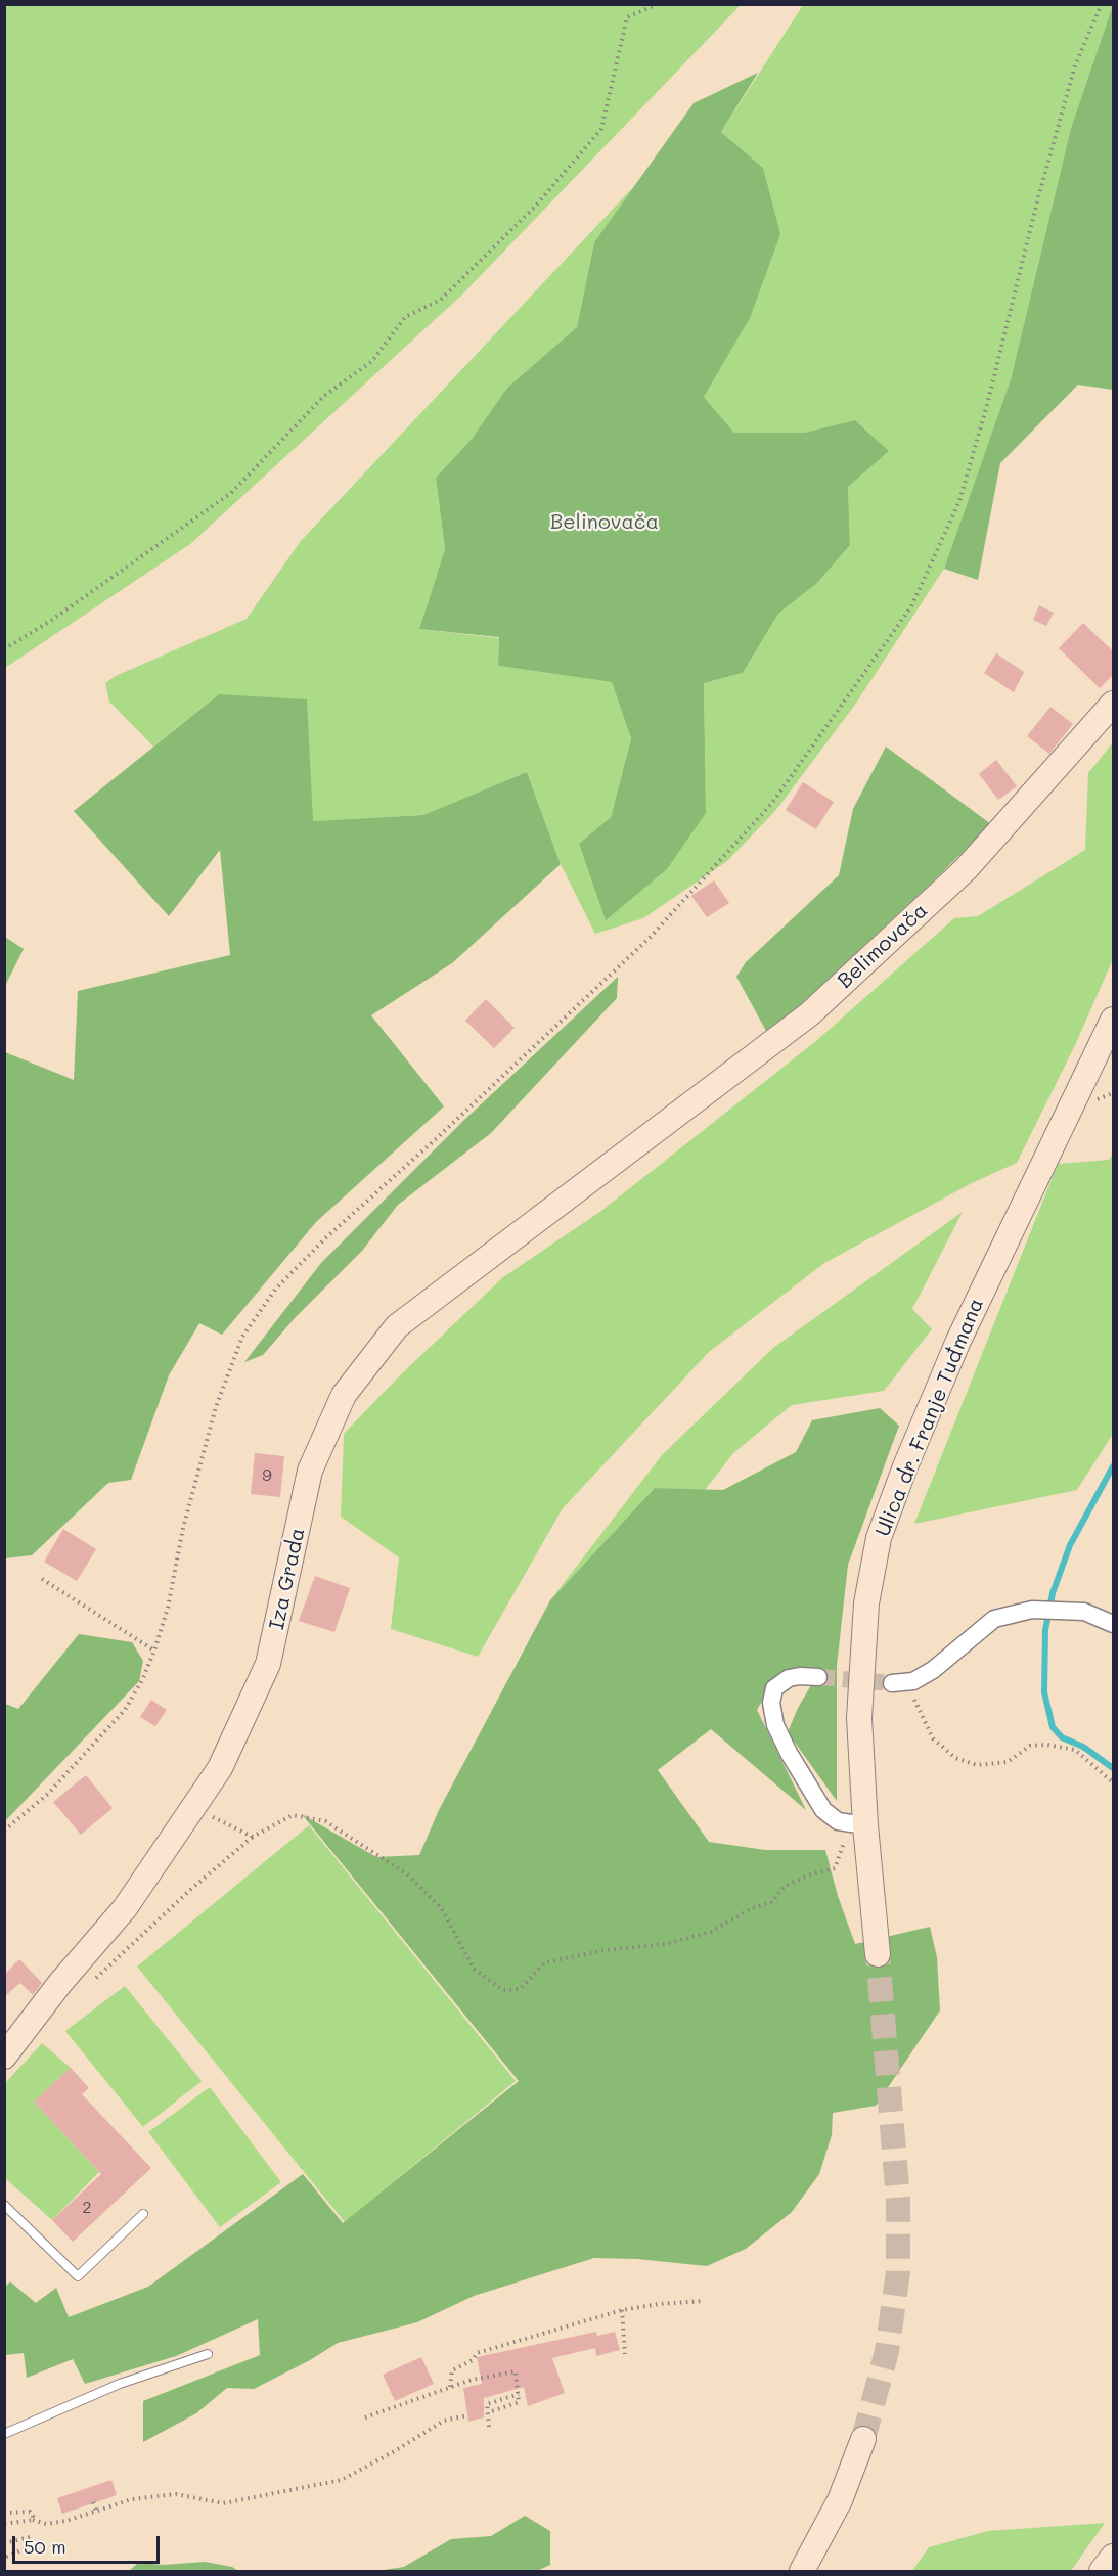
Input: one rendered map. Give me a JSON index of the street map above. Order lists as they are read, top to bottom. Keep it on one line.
{"streets":{"street":["Belimovača","Ulica dr. Franje Tuđmana","Iza Grada"]},"crossings":[["Belimovača","Iza Grada"]],"parks":["Belinovača"],"house_numbers":["9","2"],"scale_bar":"50 m"}
